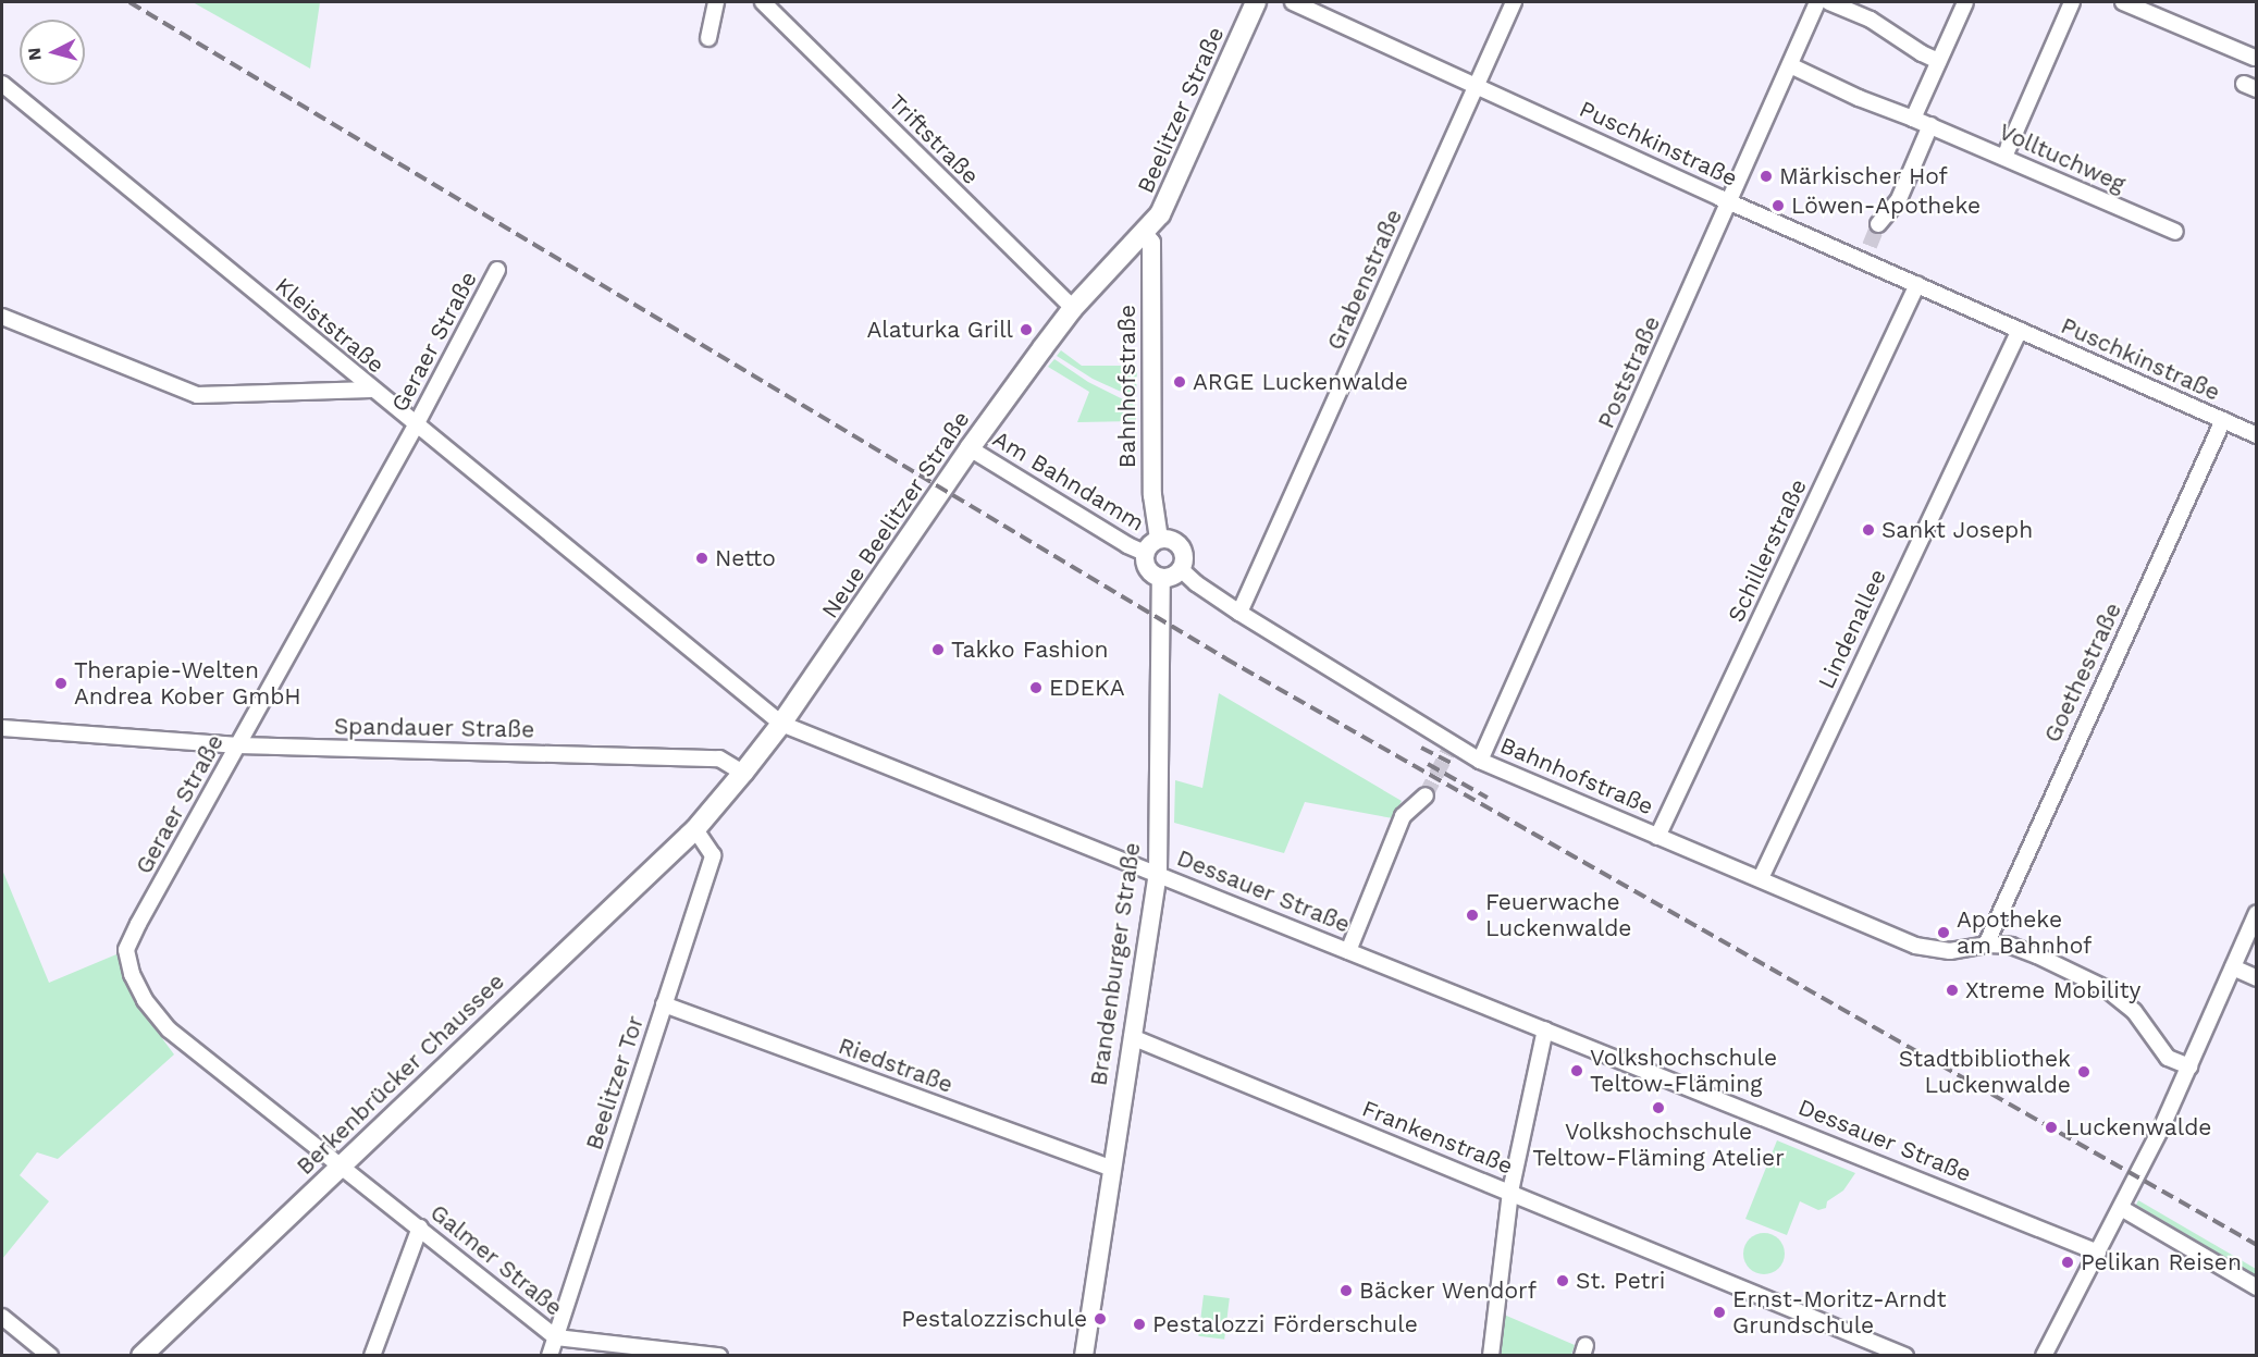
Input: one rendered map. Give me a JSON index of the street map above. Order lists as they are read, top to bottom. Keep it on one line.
{"streets":{"main road":["Beelitzer Straße","Neue Beelitzer Straße","Berkenbrücker Chaussee"],"street":["Triftstraße","Puschkinstraße","Volltuchweg","Grabenstraße","Kleiststraße","Geraer Straße","Poststraße","Bahnhofstraße","Am Bahndamm","Schillerstraße","Lindenallee","Goethestraße","Spandauer Straße","Dessauer Straße","Brandenburger Straße","Riedstraße","Beelitzer Tor","Frankenstraße","Galmer Straße"]},"crossings":[["Beelitzer Straße","Bahnhofstraße"],["Beelitzer Straße","Neue Beelitzer Straße"],["Triftstraße","Neue Beelitzer Straße"],["Puschkinstraße","Grabenstraße"],["Puschkinstraße","Poststraße"],["Puschkinstraße","Schillerstraße"],["Puschkinstraße","Lindenallee"],["Puschkinstraße","Goethestraße"],["Volltuchweg","Poststraße"],["Grabenstraße","Bahnhofstraße"],["Kleiststraße","Geraer Straße"],["Kleiststraße","Neue Beelitzer Straße"],["Kleiststraße","Dessauer Straße"],["Geraer Straße","Spandauer Straße"],["Geraer Straße","Berkenbrücker Chaussee"],["Geraer Straße","Galmer Straße"],["Poststraße","Bahnhofstraße"],["Bahnhofstraße","Am Bahndamm"],["Bahnhofstraße","Neue Beelitzer Straße"],["Bahnhofstraße","Schillerstraße"],["Bahnhofstraße","Lindenallee"],["Bahnhofstraße","Goethestraße"],["Bahnhofstraße","Brandenburger Straße"],["Am Bahndamm","Neue Beelitzer Straße"],["Am Bahndamm","Brandenburger Straße"],["Neue Beelitzer Straße","Spandauer Straße"],["Neue Beelitzer Straße","Dessauer Straße"],["Neue Beelitzer Straße","Berkenbrücker Chaussee"],["Neue Beelitzer Straße","Beelitzer Tor"],["Dessauer Straße","Brandenburger Straße"],["Brandenburger Straße","Riedstraße"],["Brandenburger Straße","Frankenstraße"],["Riedstraße","Beelitzer Tor"],["Berkenbrücker Chaussee","Beelitzer Tor"],["Berkenbrücker Chaussee","Galmer Straße"],["Beelitzer Tor","Galmer Straße"]],"places":["Märkischer Hof","Löwen-Apotheke","Alaturka Grill","ARGE Luckenwalde","Sankt Joseph","Netto","Takko Fashion","Therapie-Welten Andrea Kober GmbH","EDEKA","Feuerwache Luckenwalde","Apotheke am Bahnhof","Xtreme Mobility","Volkshochschule Teltow-Fläming","Stadtbibliothek Luckenwalde","Volkshochschule Teltow-Fläming Atelier","Luckenwalde","Pelikan Reisen","St. Petri","Bäcker Wendorf","Ernst-Moritz-Arndt Grundschule","Pestalozzischule","Pestalozzi Förderschule"],"north":"left"}
